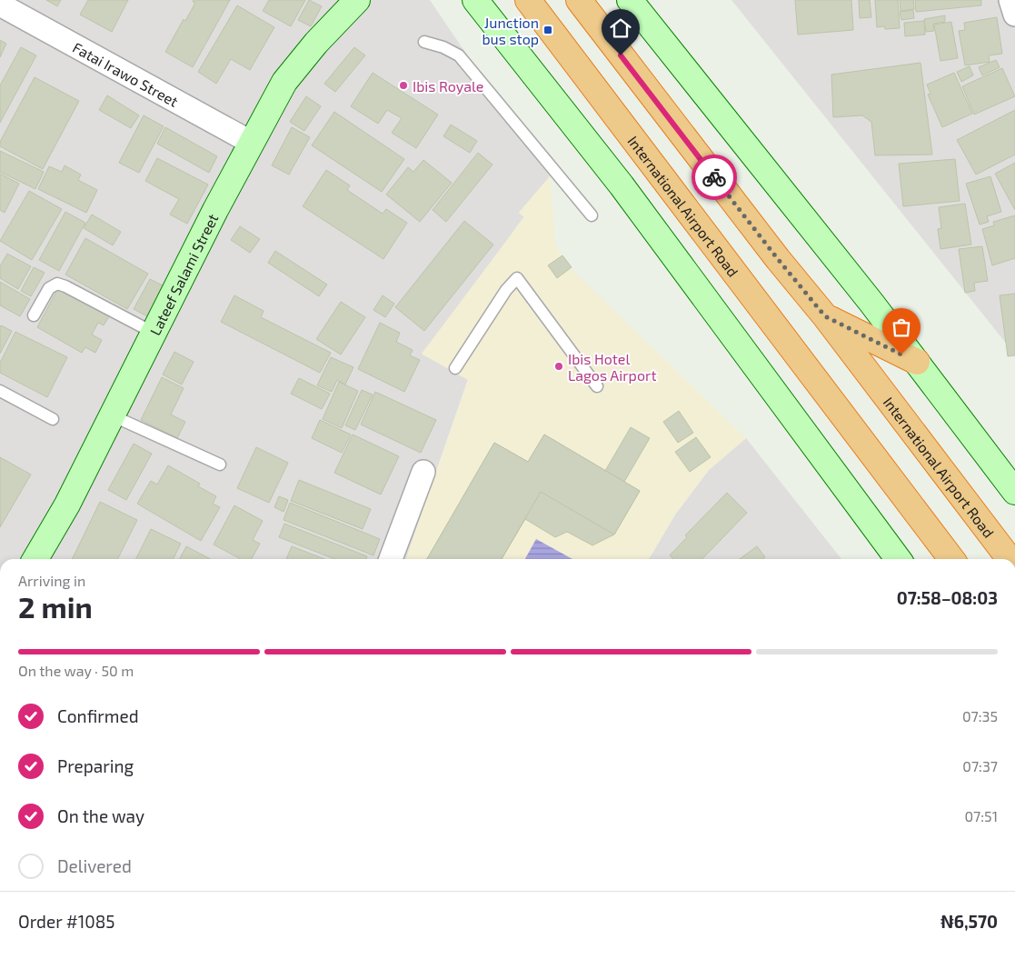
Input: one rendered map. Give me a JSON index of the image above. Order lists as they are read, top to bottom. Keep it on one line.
{"streets":{"highway":["International Airport Road"],"main road":["Lateef Salami Street"],"street":["Fatai Irawo Street"]},"crossings":[["Fatai Irawo Street","Lateef Salami Street"]],"places":{"transit":["Junction bus stop"],"other":["Ibis Royale","Ibis Hotel Lagos Airport"]},"page":{"heading":["2 min","Arriving in","07:58–08:03"],"panel":["Order #1085","₦6,570"],"bar":"On the way · 50 m","list":[["Confirmed","07:35"],["Preparing","07:37"],["On the way","07:51"],"Delivered"]}}
